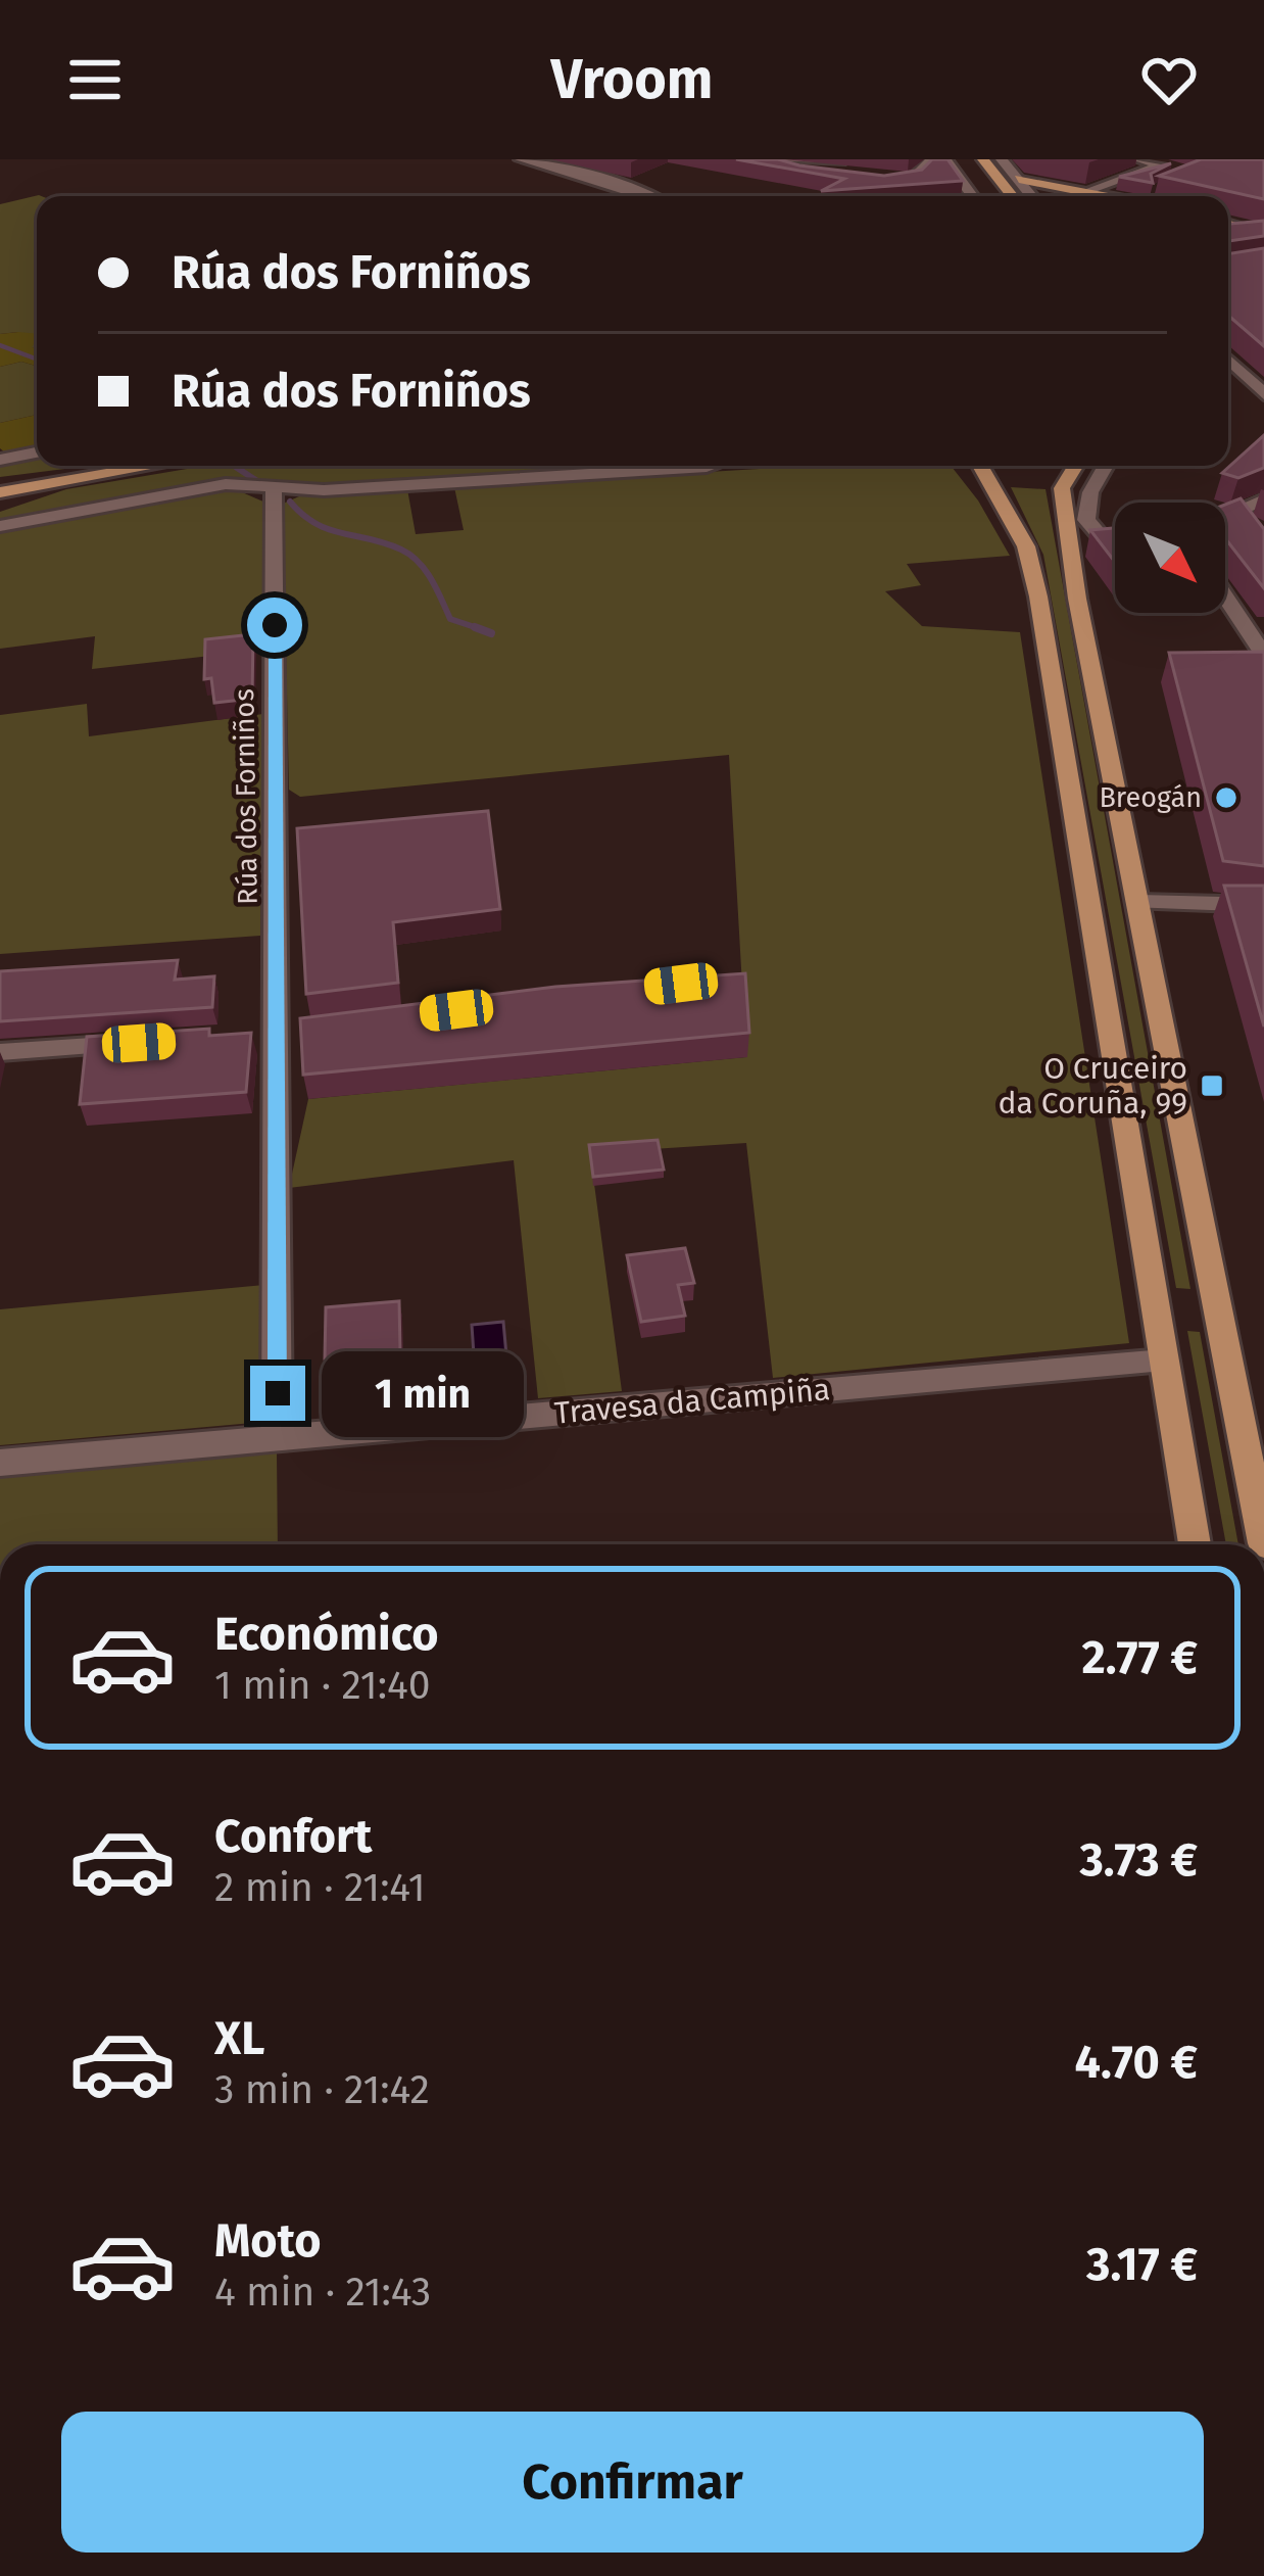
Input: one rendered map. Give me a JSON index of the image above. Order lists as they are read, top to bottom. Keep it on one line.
{"streets":{"street":["Rúa dos Forniños","Travesa da Campiña"]},"crossings":[["Rúa dos Forniños","Travesa da Campiña"]],"places":{"other":["Breogán"],"transit":["O Cruceiro da Coruña, 99"]},"north":"bottom right","page":{"header":"Vroom","banner":["Rúa dos Forniños","Rúa dos Forniños"],"bubble":"1 min","list":[{"name":"Económico","note":"1 min · 21:40","value":"2.77 €"},{"name":"Confort","note":"2 min · 21:41","value":"3.73 €"},{"name":"XL","note":"3 min · 21:42","value":"4.70 €"},{"name":"Moto","note":"4 min · 21:43","value":"3.17 €"}],"buttons":"Confirmar"}}
